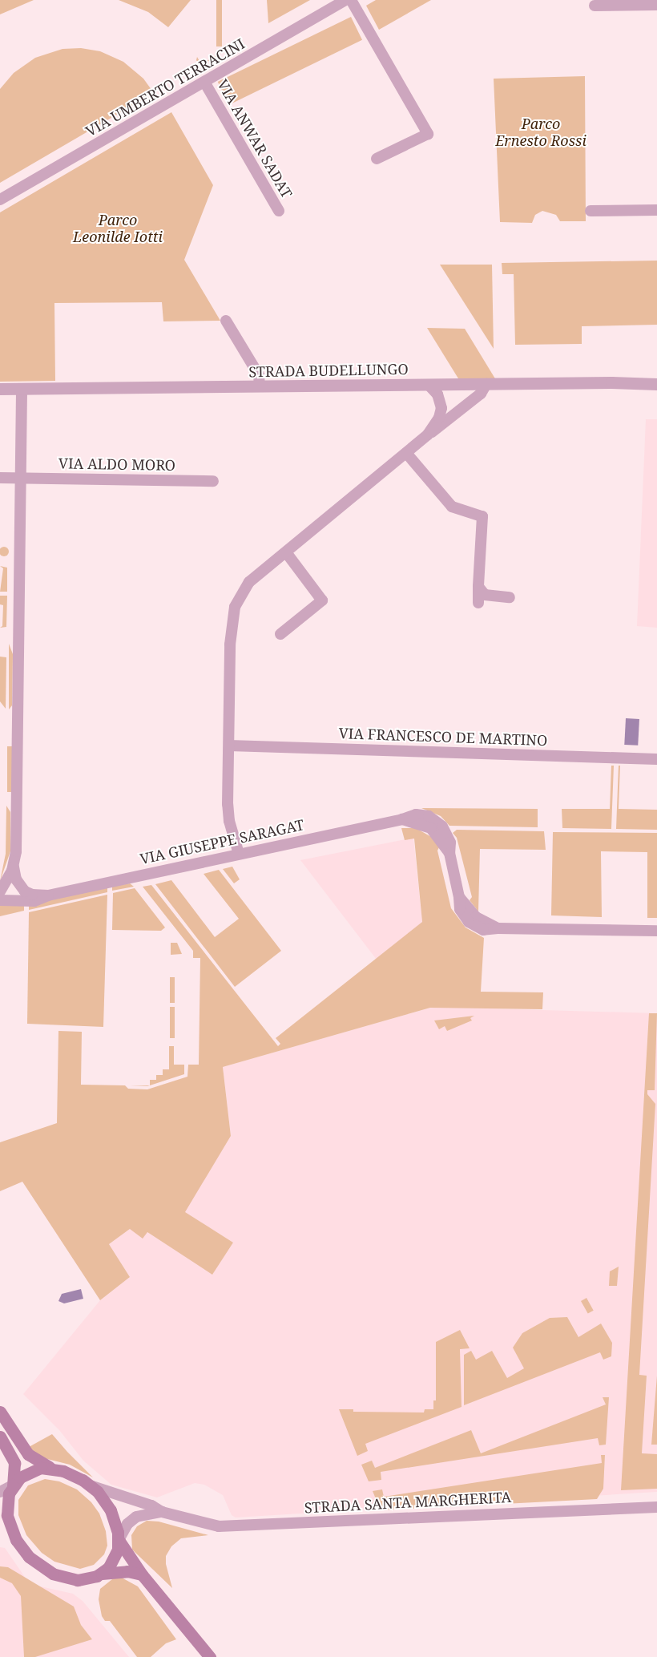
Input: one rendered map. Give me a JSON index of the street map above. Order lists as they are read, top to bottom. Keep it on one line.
{"streets":{"street":["VIA UMBERTO TERRACINI","VIA ANWAR SADAT","STRADA BUDELLUNGO","VIA ALDO MORO","VIA FRANCESCO DE MARTINO","VIA GIUSEPPE SARAGAT","STRADA SANTA MARGHERITA"]},"crossings":[["VIA UMBERTO TERRACINI","VIA ANWAR SADAT"]],"parks":["Parco Ernesto Rossi","Parco Leonilde Iotti"]}
